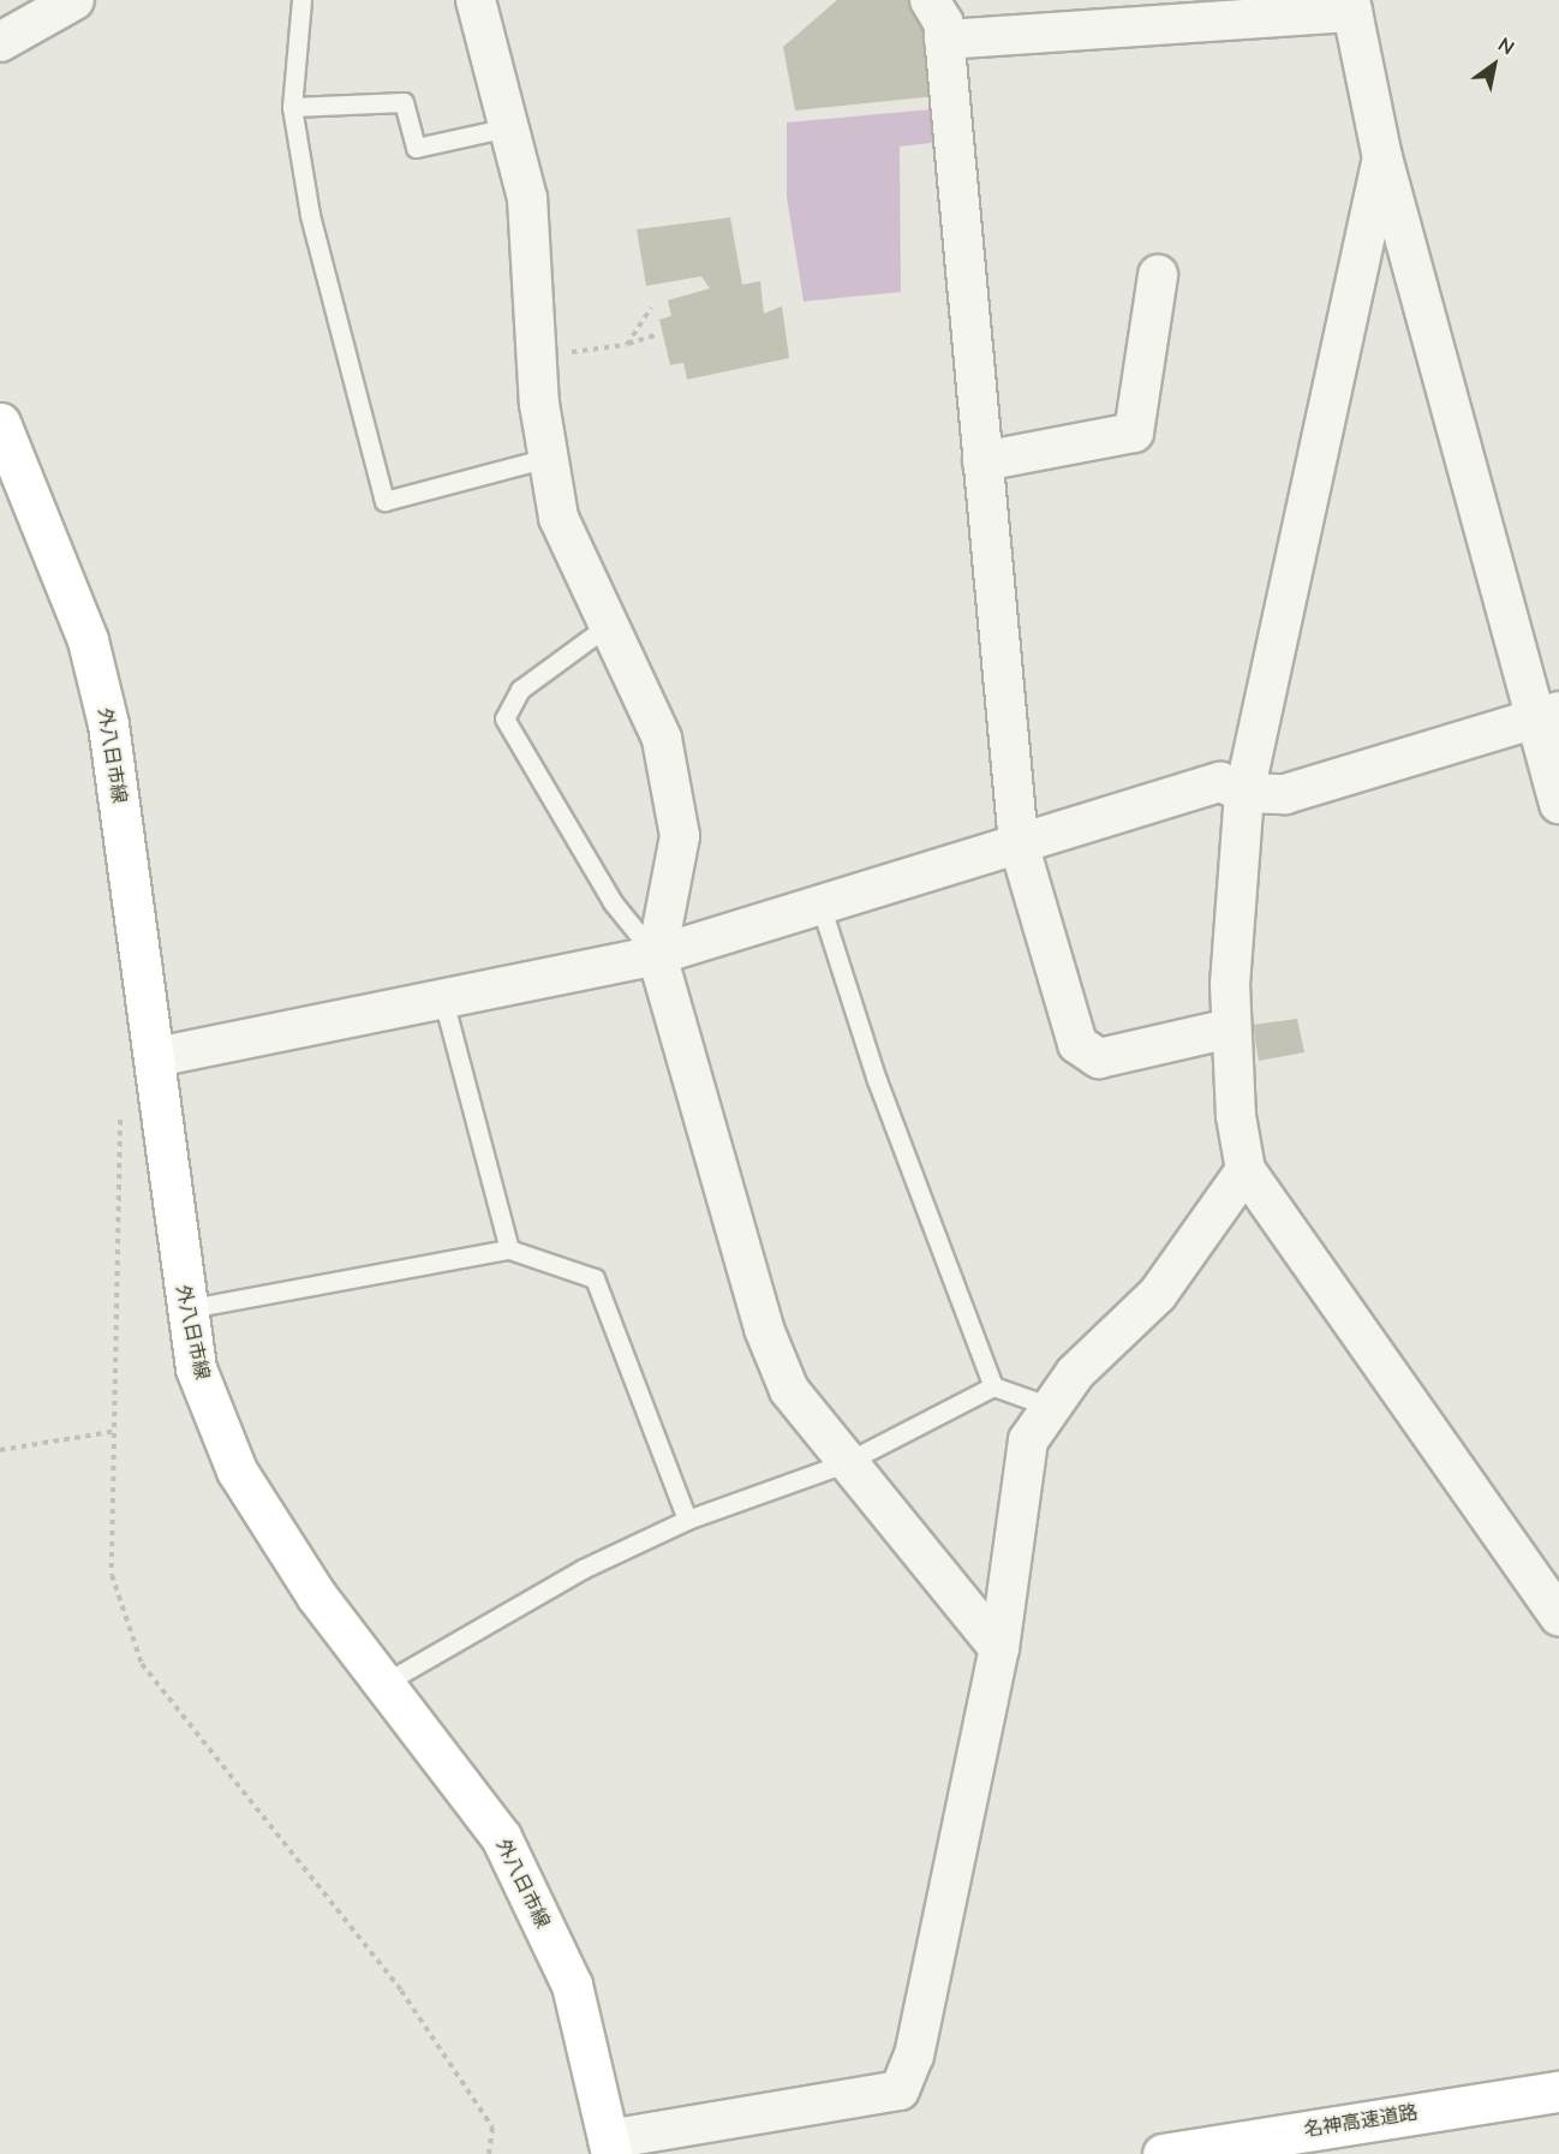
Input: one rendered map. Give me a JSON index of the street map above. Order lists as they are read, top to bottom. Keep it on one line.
{"streets":{"main road":["外八日市線","名神高速道路"]},"north":"top right"}
